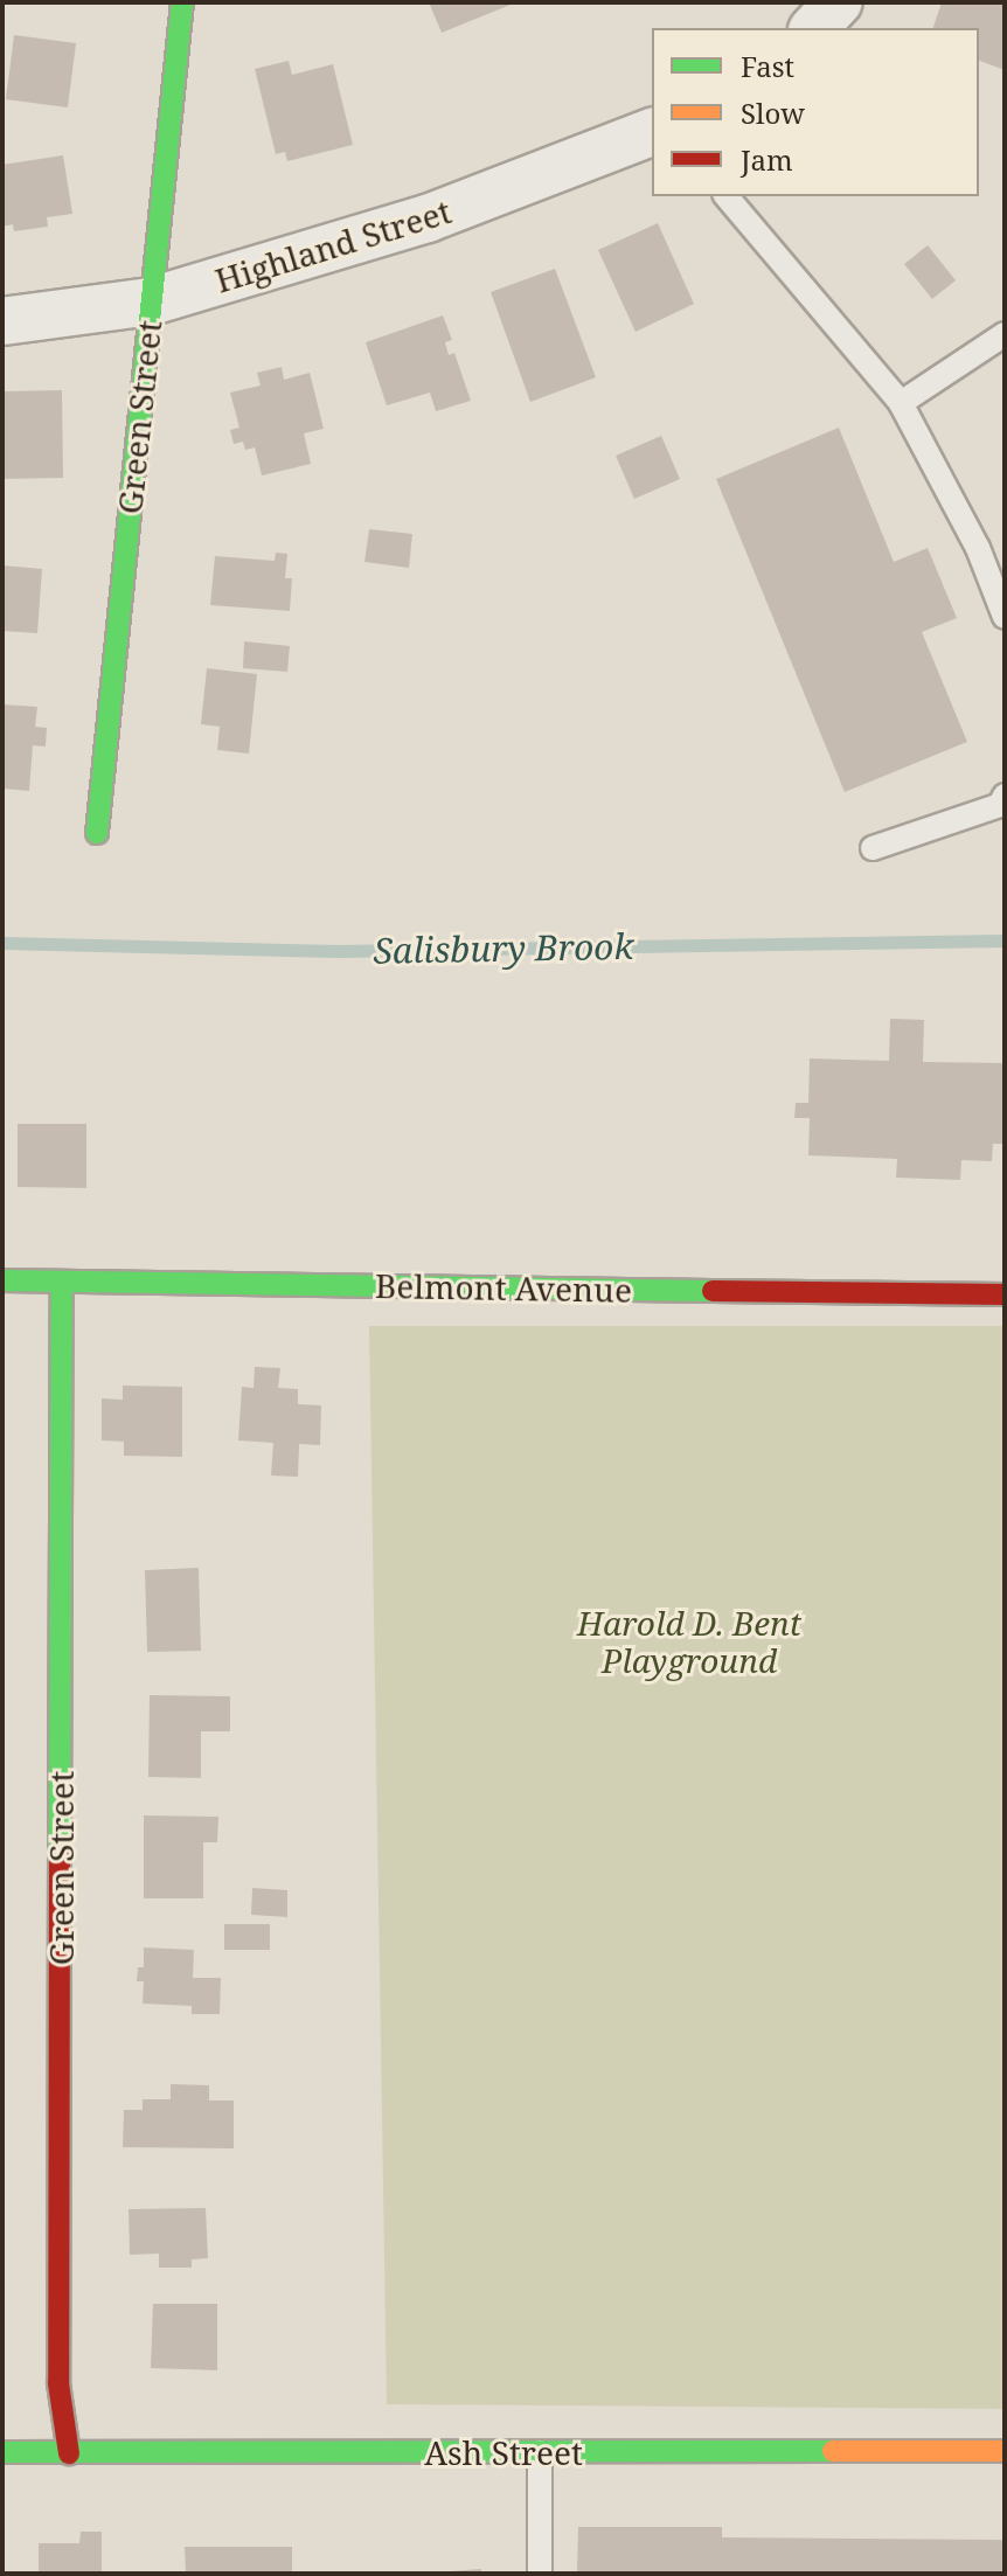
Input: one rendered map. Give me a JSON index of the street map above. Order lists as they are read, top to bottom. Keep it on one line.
{"streets":{"street":["Highland Street","Green Street","Belmont Avenue","Ash Street"]},"crossings":[["Highland Street","Green Street"],["Green Street","Belmont Avenue"],["Green Street","Ash Street"]],"water":["Salisbury Brook"],"parks":["Harold D. Bent Playground"],"legend":["Fast","Slow","Jam"]}
